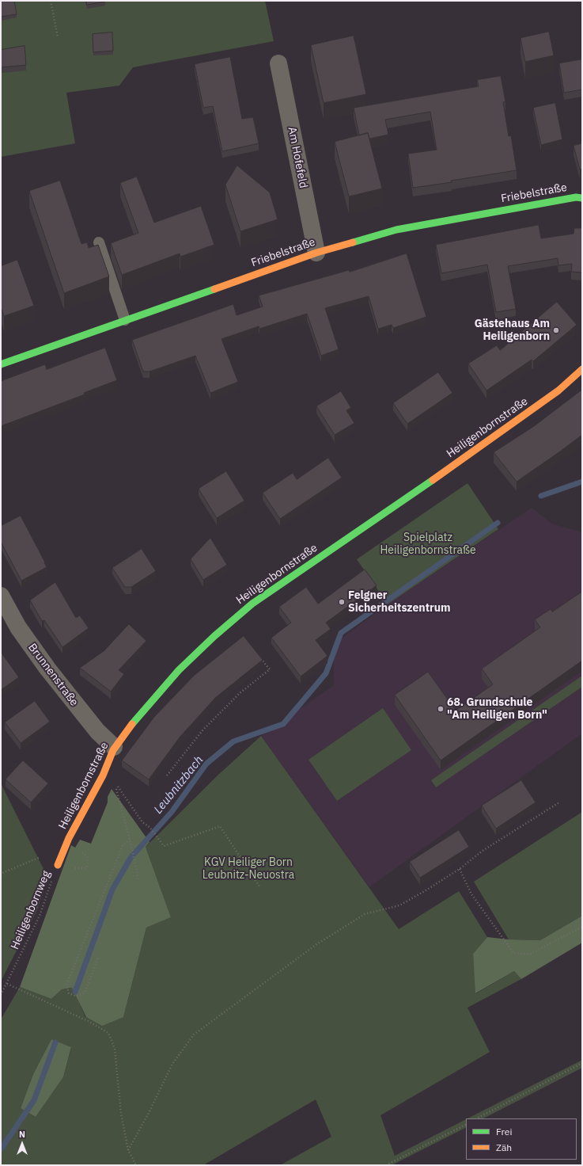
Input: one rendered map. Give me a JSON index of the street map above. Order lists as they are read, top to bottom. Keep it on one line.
{"streets":{"street":["Am Hofefeld","Friebelstraße","Heiligenbornstraße","Brunnenstraße"],"path":["Heiligenbornweg"]},"crossings":[["Am Hofefeld","Friebelstraße"],["Heiligenbornstraße","Brunnenstraße"],["Heiligenbornstraße","Heiligenbornweg"]],"water":["Leubnitzbach"],"parks":["Spielplatz Heiligenbornstraße","KGV Heiliger Born Leubnitz-Neuostra"],"places":["Gästehaus Am Heiligenborn","Felgner Sicherheitszentrum","68. Grundschule \"Am Heiligen Born\""],"legend":["Frei","Zäh"],"north":"top"}
